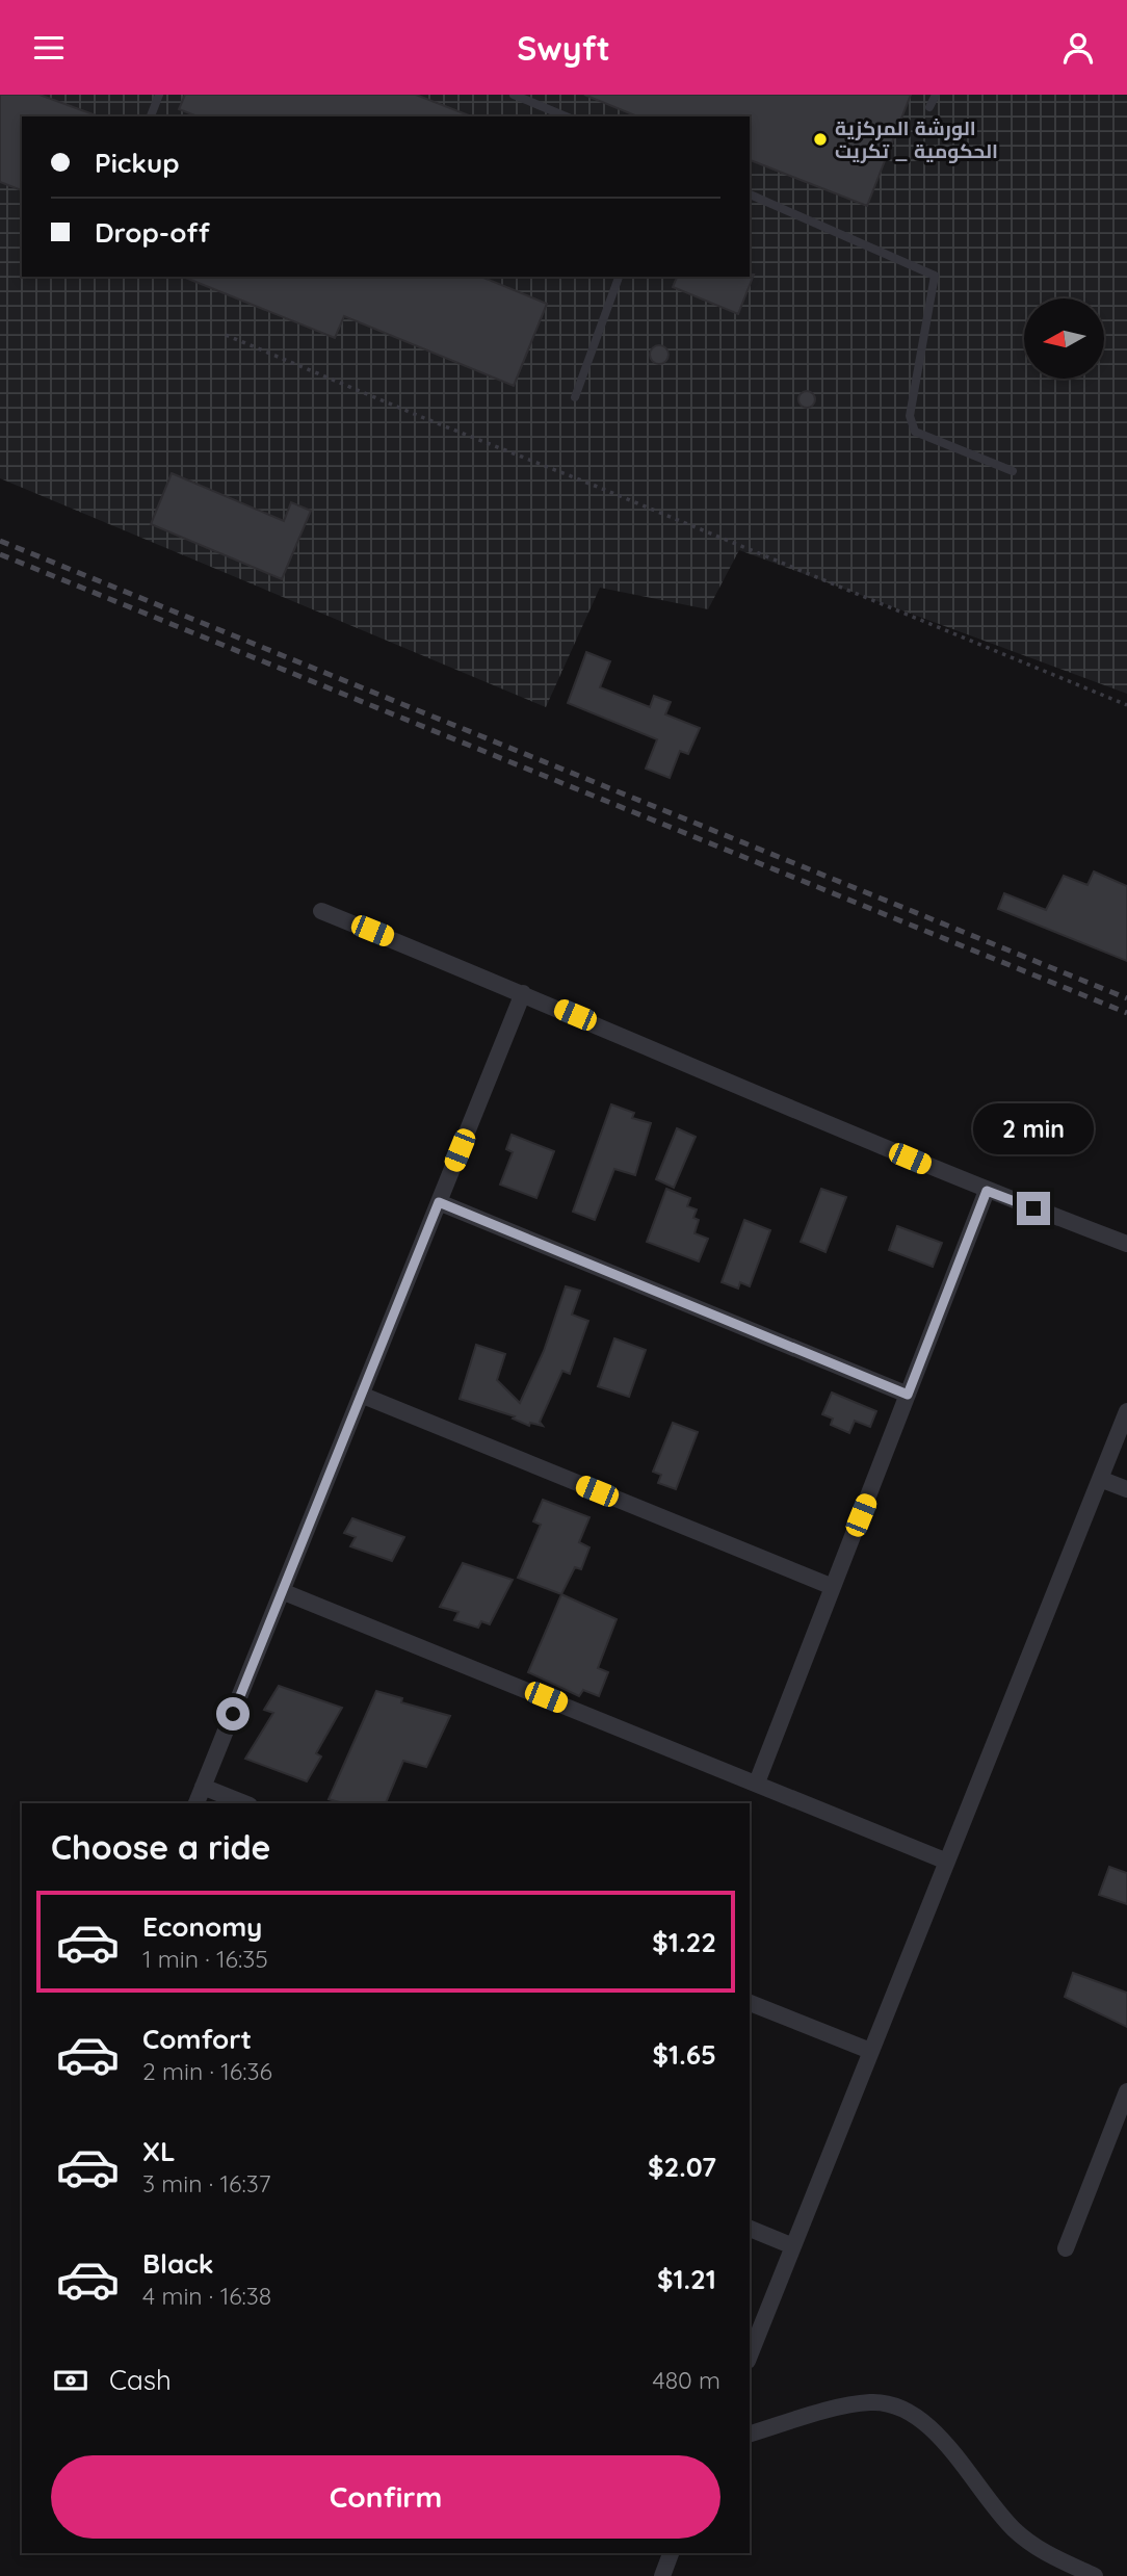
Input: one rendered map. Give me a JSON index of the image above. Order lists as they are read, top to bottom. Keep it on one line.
{"places":["الورشة المركزية الحكومية _ تكريت"],"north":"left","page":{"header":"Swyft","banner":["Pickup","Drop-off"],"bubble":"2 min","heading":"Choose a ride","list":[{"name":"Economy","note":"1 min · 16:35","value":"$1.22"},{"name":"Comfort","note":"2 min · 16:36","value":"$1.65"},{"name":"XL","note":"3 min · 16:37","value":"$2.07"},{"name":"Black","note":"4 min · 16:38","value":"$1.21"}],"pay":["Cash","480 m"],"buttons":"Confirm"}}
